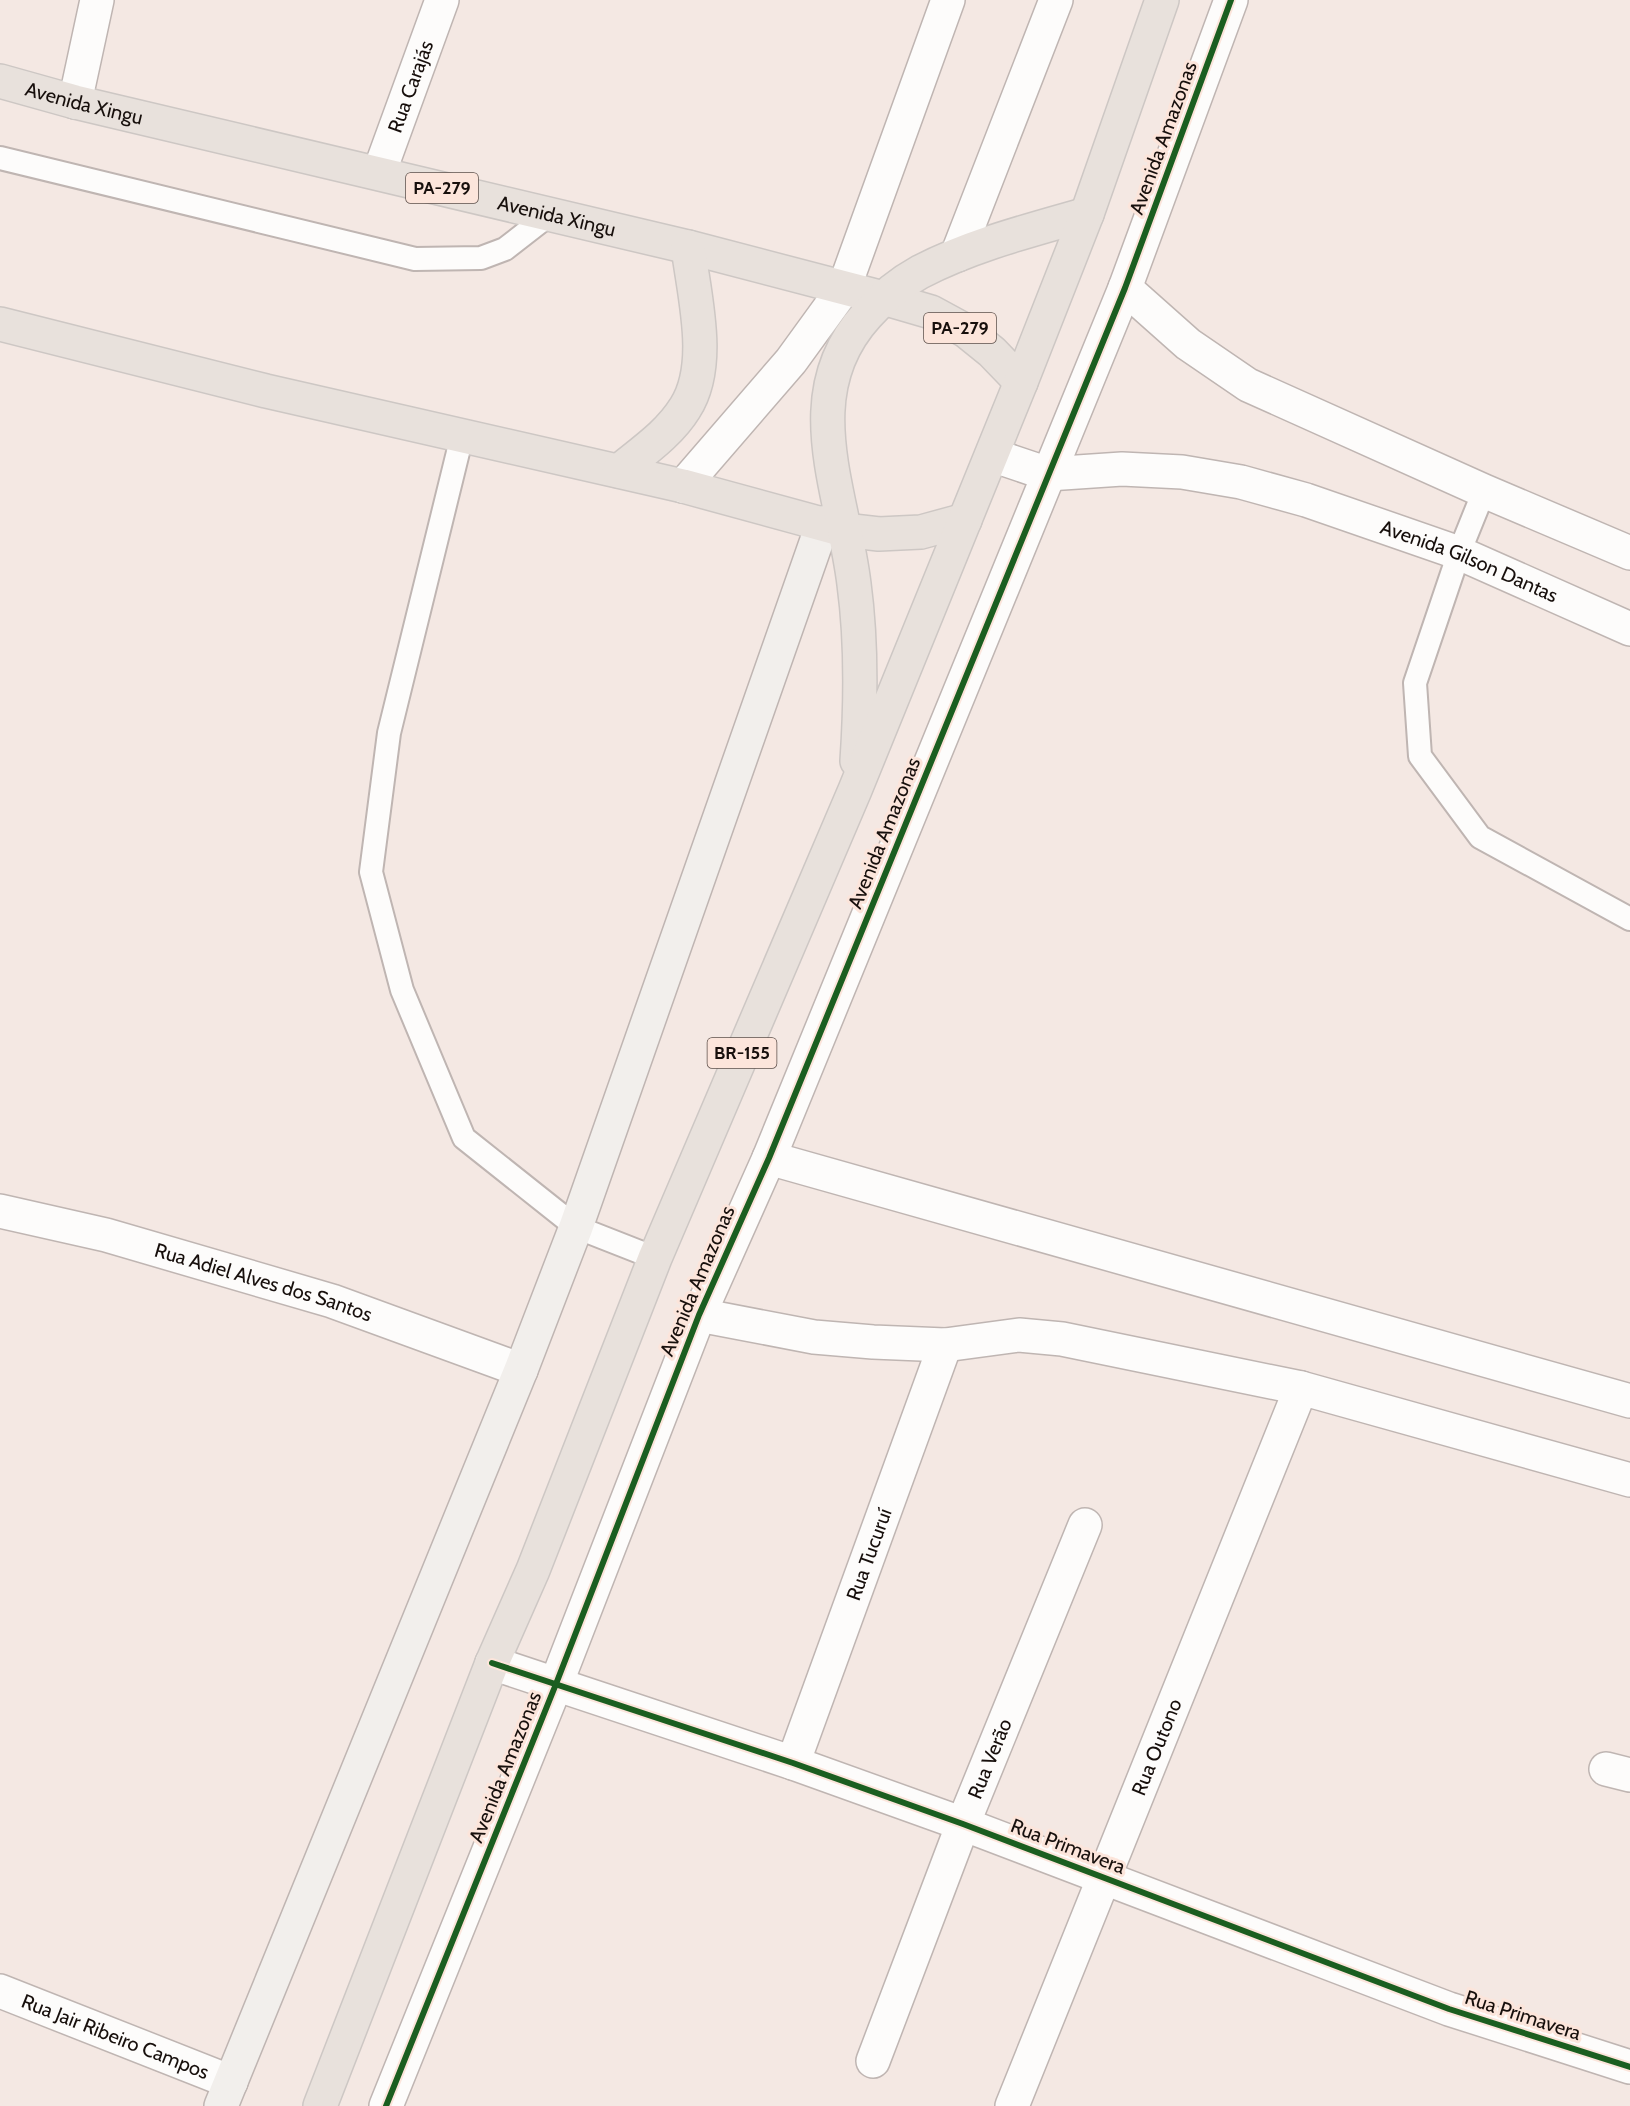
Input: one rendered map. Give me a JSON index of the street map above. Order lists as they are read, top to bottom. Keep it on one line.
{"streets":{"main road":["Avenida Xingu","PA-279","BR-155"],"street":["Rua Carajás","Avenida Amazonas","Avenida Gilson Dantas","Rua Adiel Alves dos Santos","Rua Tucuruí","Rua Outono","Rua Verão","Rua Primavera","Rua Jair Ribeiro Campos"]},"crossings":[["Rua Carajás","Avenida Xingu"],["Avenida Xingu","BR-155"],["Avenida Amazonas","Avenida Gilson Dantas"],["Avenida Amazonas","Rua Primavera"],["BR-155","Rua Primavera"],["Rua Tucuruí","Rua Primavera"],["Rua Outono","Rua Primavera"],["Rua Verão","Rua Primavera"]]}
